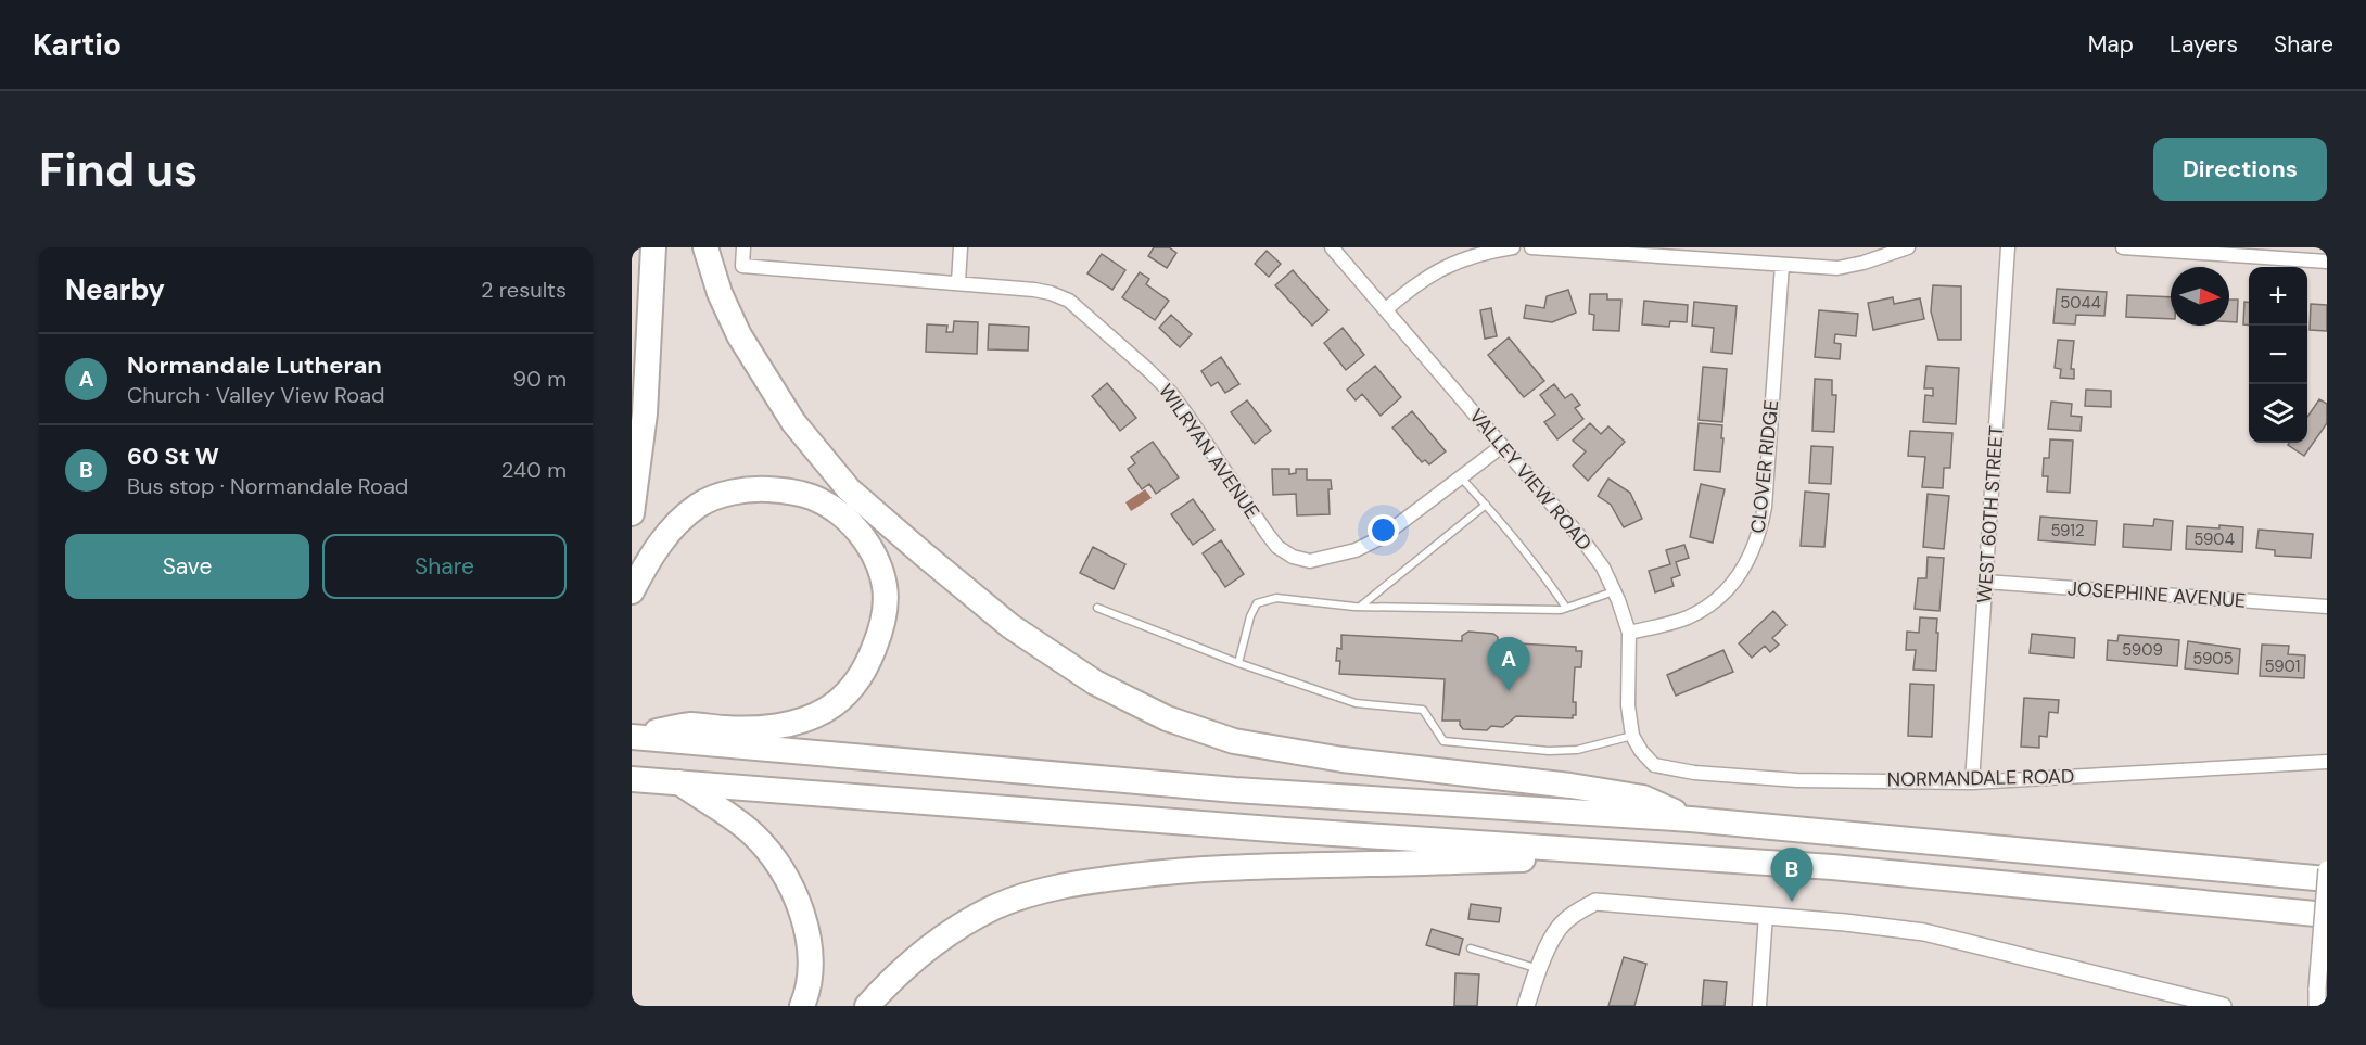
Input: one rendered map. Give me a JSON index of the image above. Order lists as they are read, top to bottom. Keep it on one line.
{"streets":{"street":["WILRYAN AVENUE","CLOVER RIDGE","VALLEY VIEW ROAD","WEST 60TH STREET","JOSEPHINE AVENUE","NORMANDALE ROAD"]},"crossings":[["WILRYAN AVENUE","VALLEY VIEW ROAD"],["CLOVER RIDGE","VALLEY VIEW ROAD"],["VALLEY VIEW ROAD","NORMANDALE ROAD"],["WEST 60TH STREET","JOSEPHINE AVENUE"],["WEST 60TH STREET","NORMANDALE ROAD"]],"house_numbers":["5044","5912","5904","5909","5905","5901"],"north":"right","page":{"header":"Kartio","nav":["Map","Layers","Share"],"buttons":["Directions",["Save","Share"]],"title":"Find us","heading":["Nearby","2 results"],"map_buttons":["+","−"],"list":[{"mark":"A","name":"Normandale Lutheran","note":"Church · Valley View Road","value":"90 m"},{"mark":"B","name":"60 St W","note":"Bus stop · Normandale Road","value":"240 m"}],"pins":["A","B"]}}
